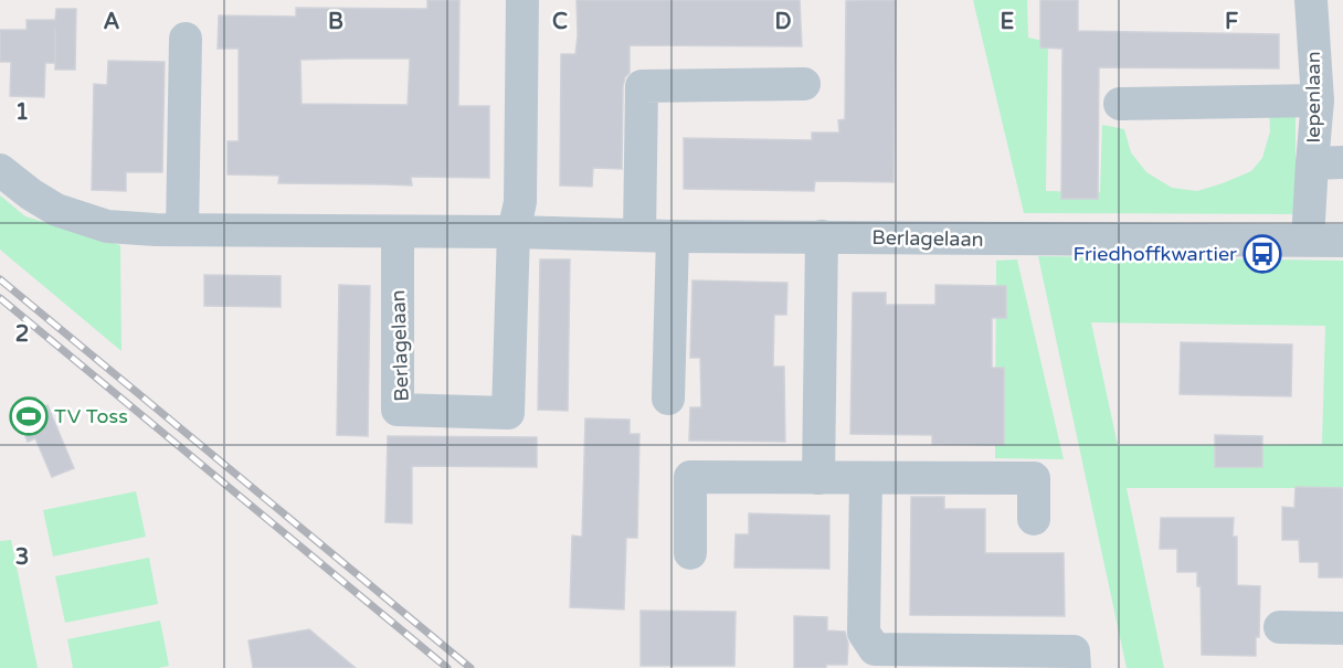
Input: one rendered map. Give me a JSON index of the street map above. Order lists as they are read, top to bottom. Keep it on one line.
{"streets":{"street":["Iepenlaan","Berlagelaan"]},"crossings":[["Iepenlaan","Berlagelaan"]],"places":{"bus stop":["Friedhoffkwartier"],"sports":["TV Toss"]},"grid":{"columns":["A","B","C","D","E","F"],"rows":["1","2","3"]}}
